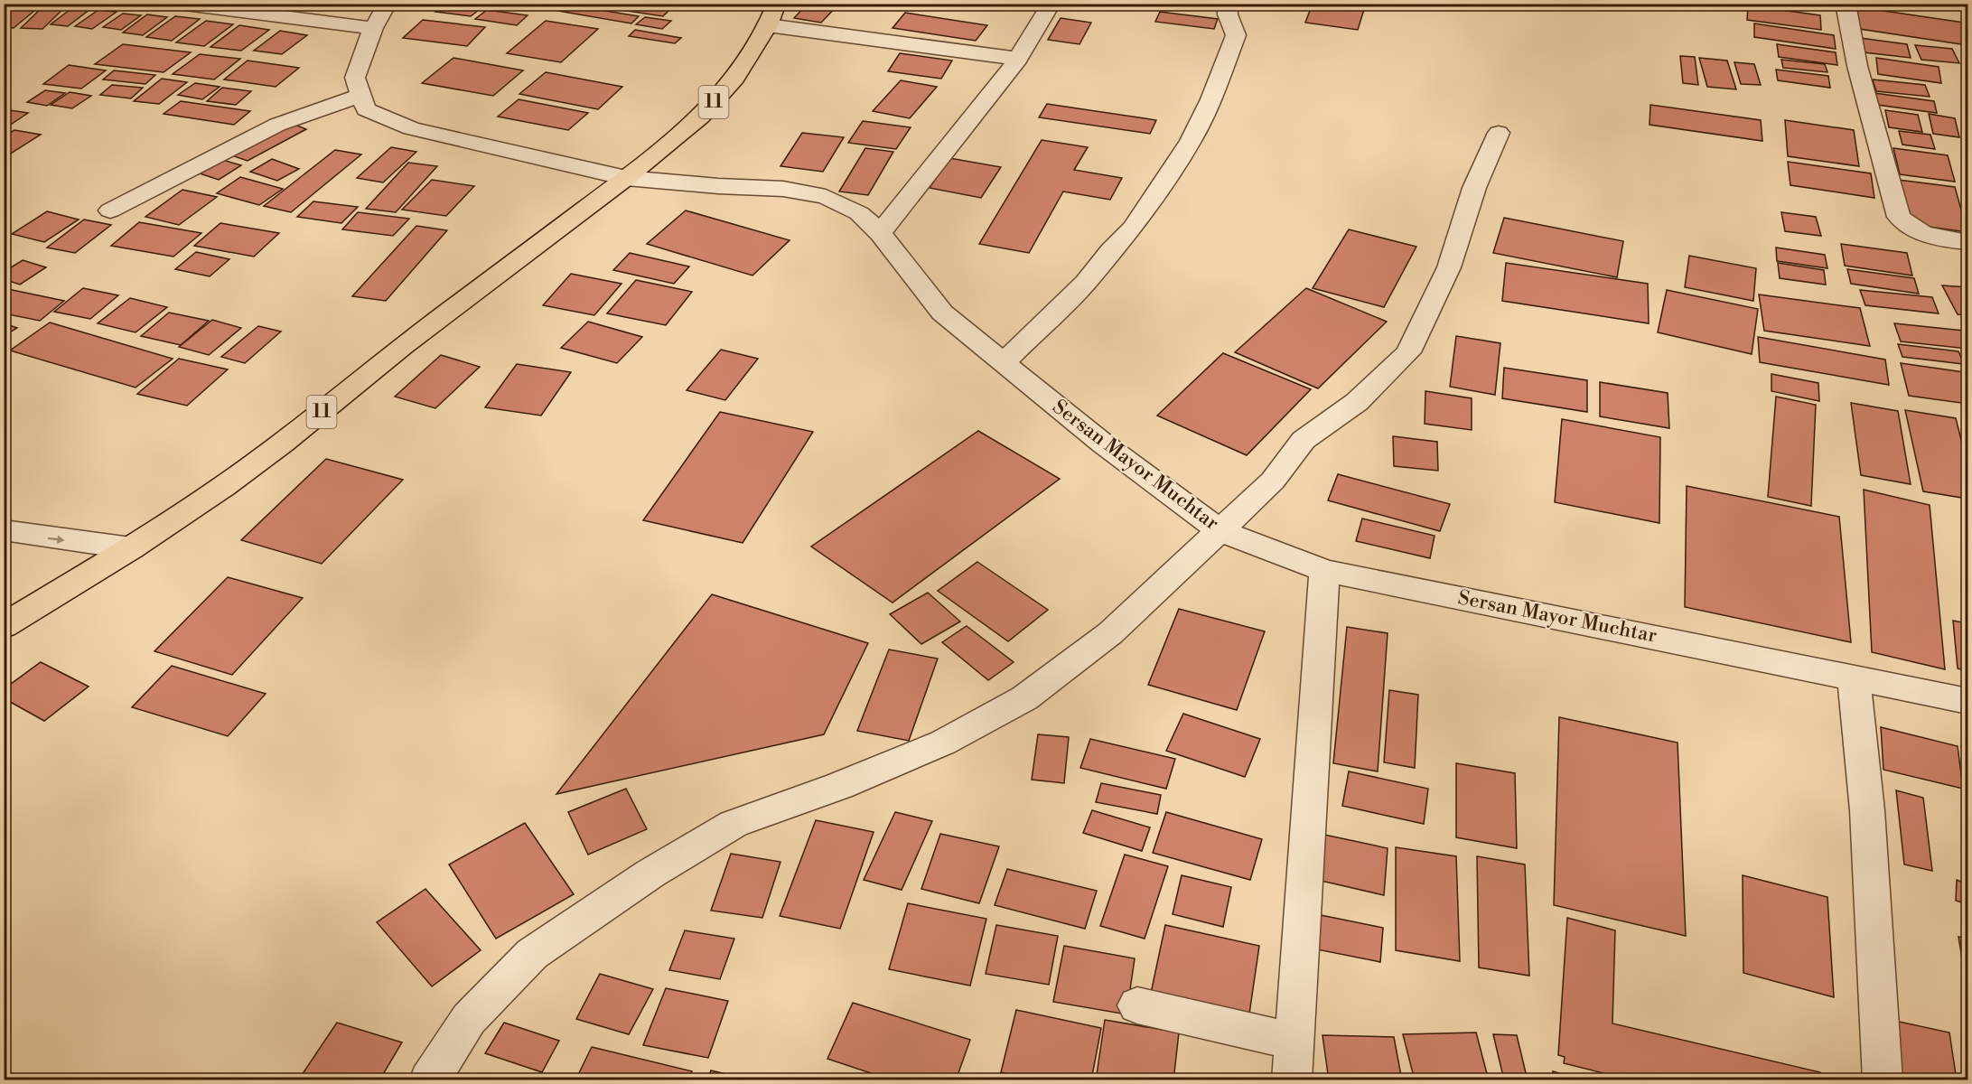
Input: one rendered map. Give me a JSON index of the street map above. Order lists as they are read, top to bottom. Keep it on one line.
{"streets":{"highway":["11"],"street":["Sersan Mayor Muchtar"]},"crossings":[["11","Sersan Mayor Muchtar"]]}
